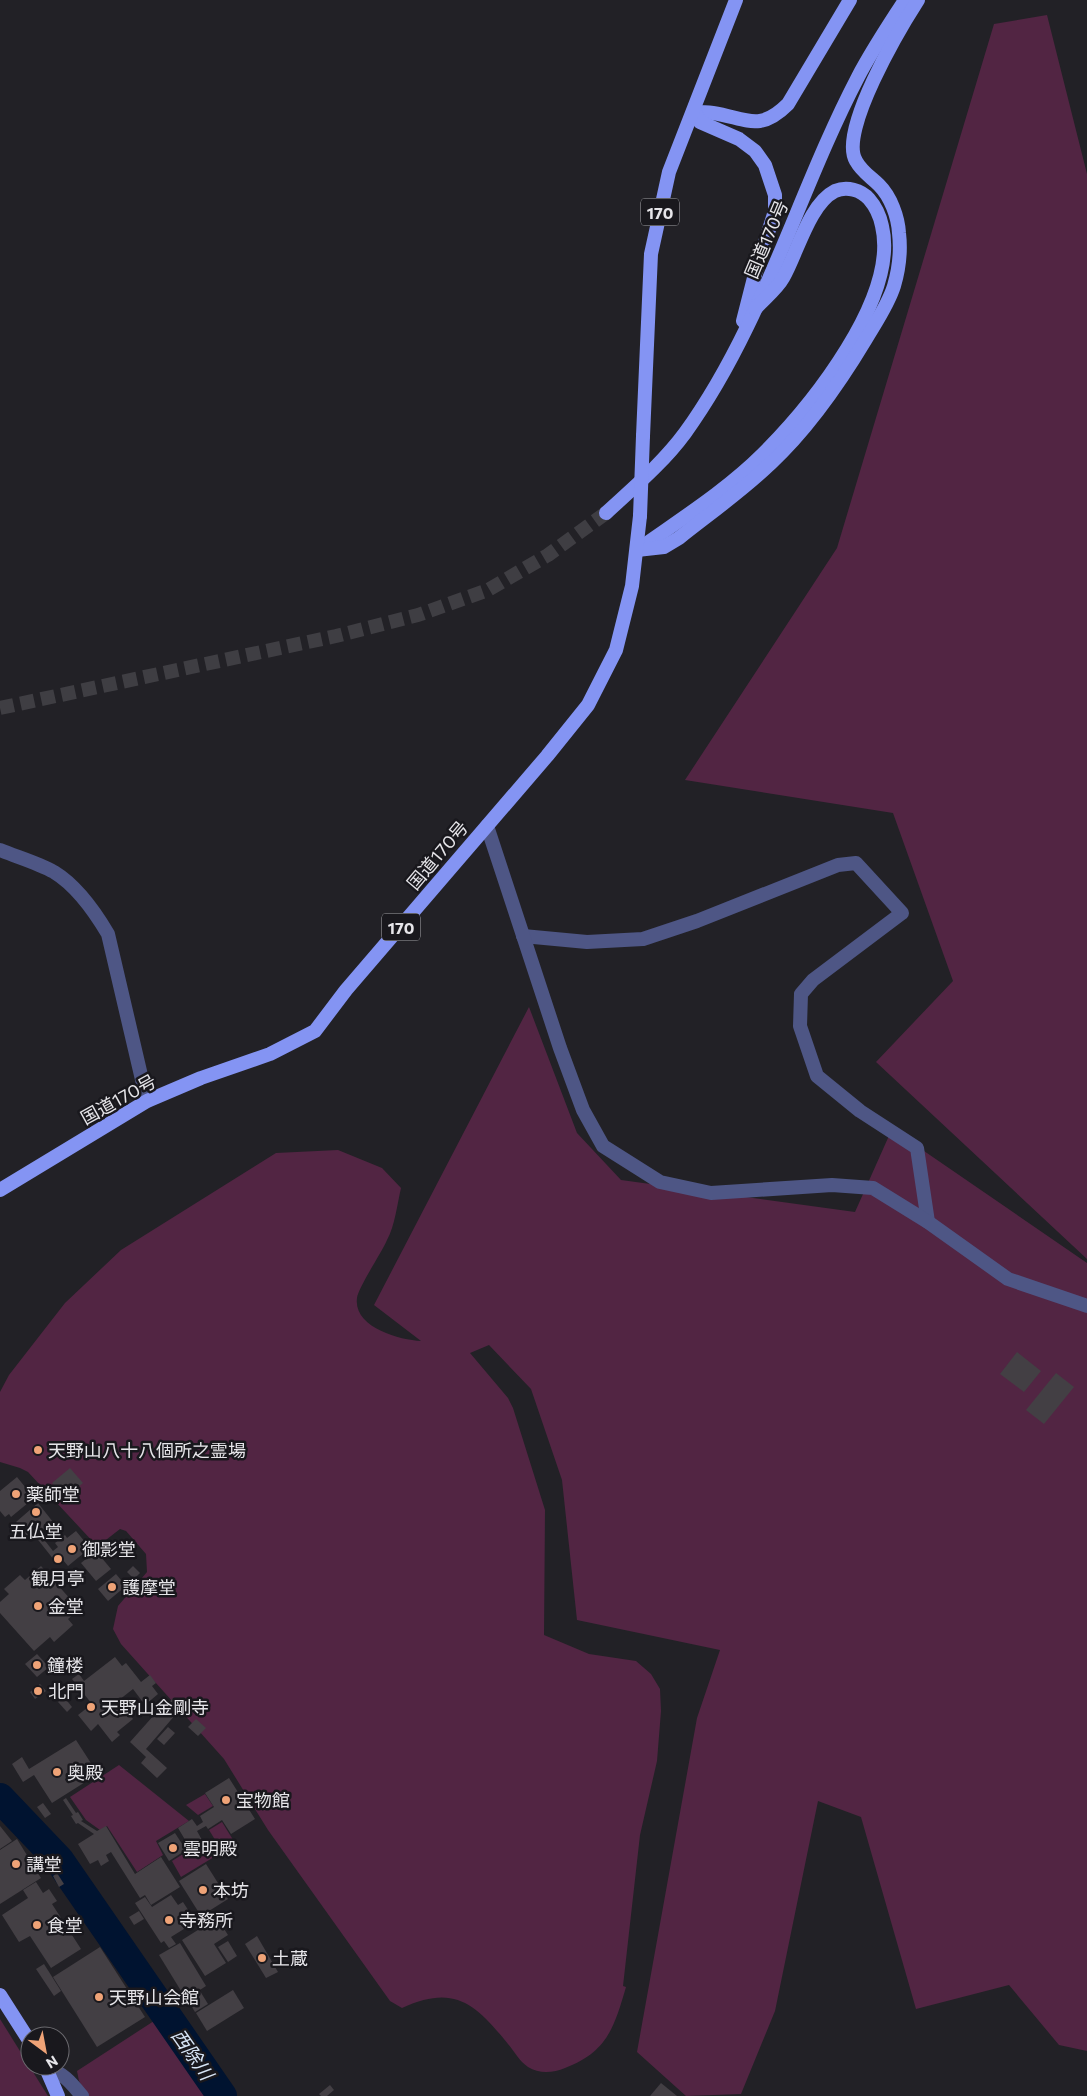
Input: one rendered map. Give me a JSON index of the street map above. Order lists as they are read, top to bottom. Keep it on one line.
{"streets":{"highway":["170","国道170号"]},"water":["西除川"],"places":["天野山八十八個所之霊場","薬師堂","五仏堂","御影堂","観月亭","護摩堂","金堂","鐘楼","北門","天野山金剛寺","奥殿","宝物館","雲明殿","講堂","本坊","寺務所","食堂","土蔵","天野山会館"],"north":"bottom right"}
